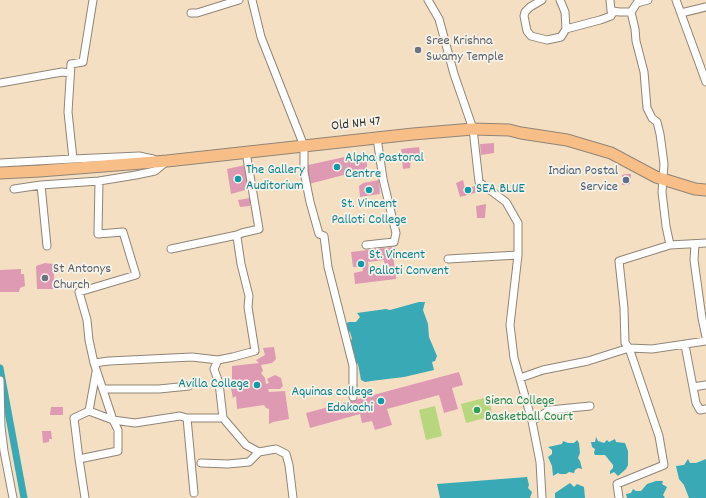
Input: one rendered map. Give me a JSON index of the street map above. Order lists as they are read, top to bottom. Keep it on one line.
{"streets":{"main road":["Old NH 47"]},"places":["Sree Krishna Swamy Temple","Alpha Pastoral Centre","The Gallery Auditorium","Indian Postal Service","St. Vincent Palloti College","SEA BLUE","St. Vincent Palloti Convent","St Antonys Church","Avilla College","Aquinas college Edakochi","Siena College Basketball Court"]}
